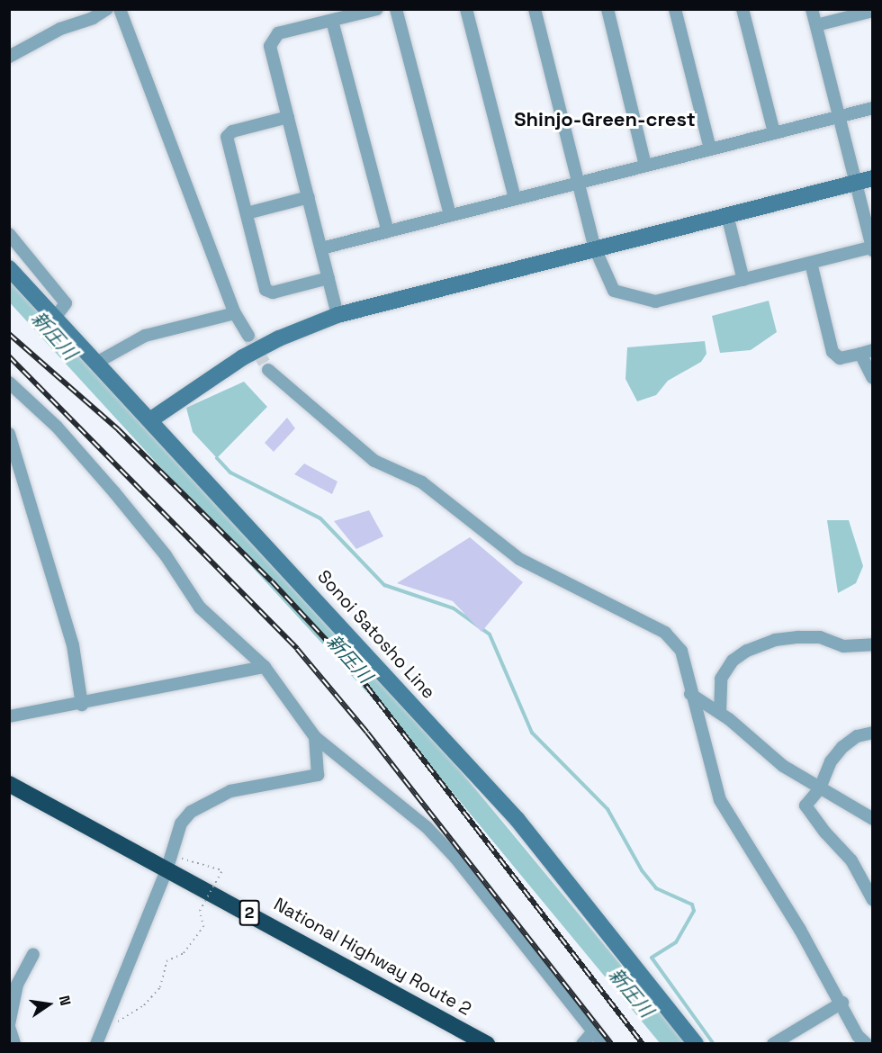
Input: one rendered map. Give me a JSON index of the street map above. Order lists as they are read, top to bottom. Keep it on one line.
{"streets":{"highway":["2","National Highway Route 2"],"main road":["Sonoi Satosho Line"]},"districts":["Shinjo-Green-crest"],"water":["新圧川"],"north":"right"}
